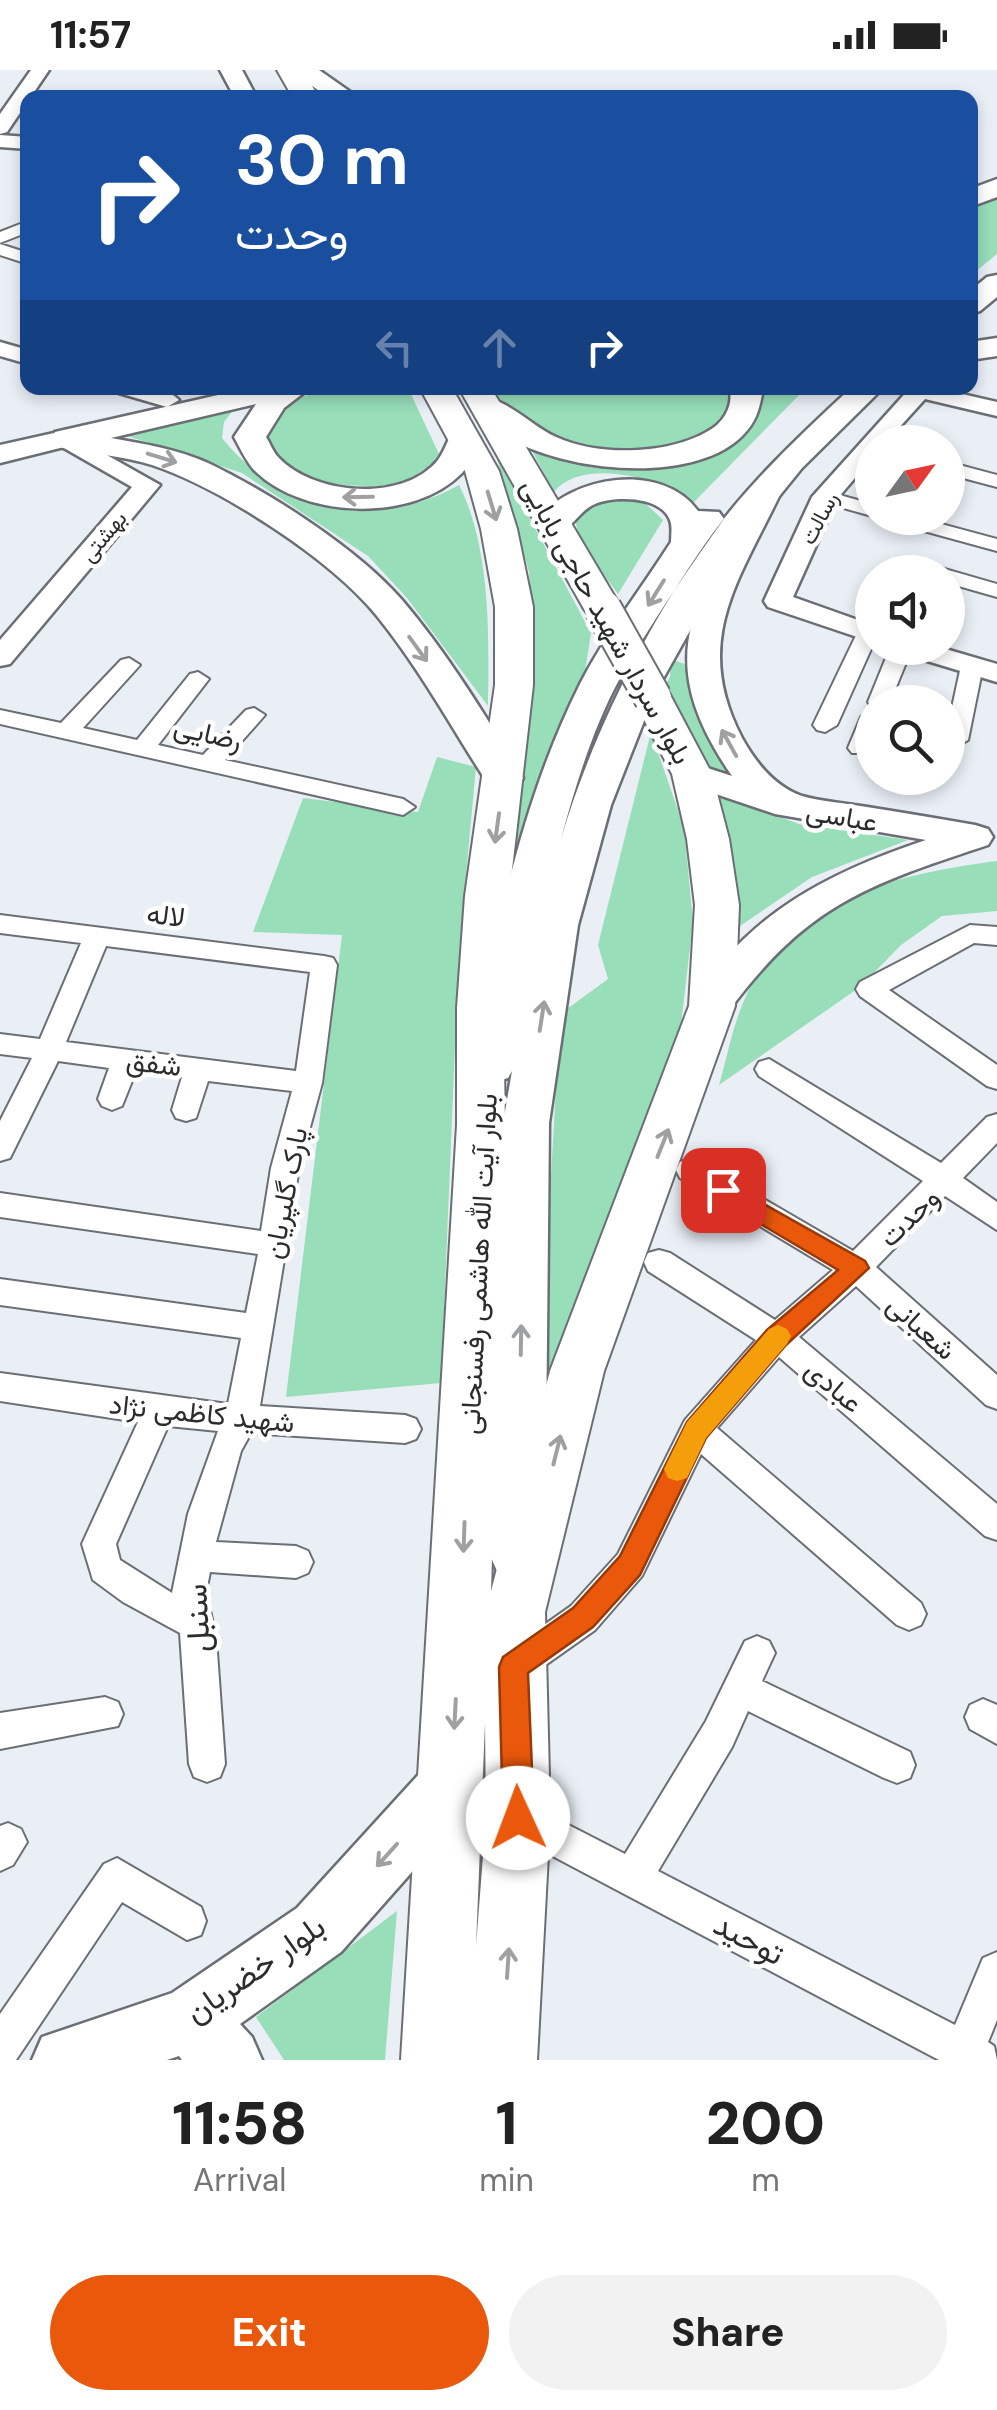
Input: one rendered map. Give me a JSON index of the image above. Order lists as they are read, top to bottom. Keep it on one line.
{"streets":{"highway":["بلوار سردار شهید حاجی بابایی","بلوار آیت الله هاشمی رفسنجانی"],"main road":["عباسی","بلوار خضریان"],"street":["رسالت","بهشتی","رضایی","لاله","شفق","پارک گلپریان","وحدت","شعبانی","عبادی","شهید کاظمی نژاد","سنبل","توحید"]},"crossings":[["بلوار سردار شهید حاجی بابایی","عباسی"],["بلوار سردار شهید حاجی بابایی","وحدت"],["بلوار سردار شهید حاجی بابایی","بلوار آیت الله هاشمی رفسنجانی"],["لاله","پارک گلپریان"],["شفق","پارک گلپریان"],["پارک گلپریان","شهید کاظمی نژاد"],["پارک گلپریان","سنبل"],["وحدت","بلوار آیت الله هاشمی رفسنجانی"],["وحدت","شعبانی"],["وحدت","عبادی"],["بلوار آیت الله هاشمی رفسنجانی","توحید"],["بلوار آیت الله هاشمی رفسنجانی","بلوار خضریان"],["شهید کاظمی نژاد","سنبل"]],"one_way":["بلوار خضریان"],"north":"top right","page":{"status":"11:57","turn":["30 m","وحدت"],"eta":["11:58","Arrival","1","min","200","m"],"buttons":["Exit","Share"]}}
